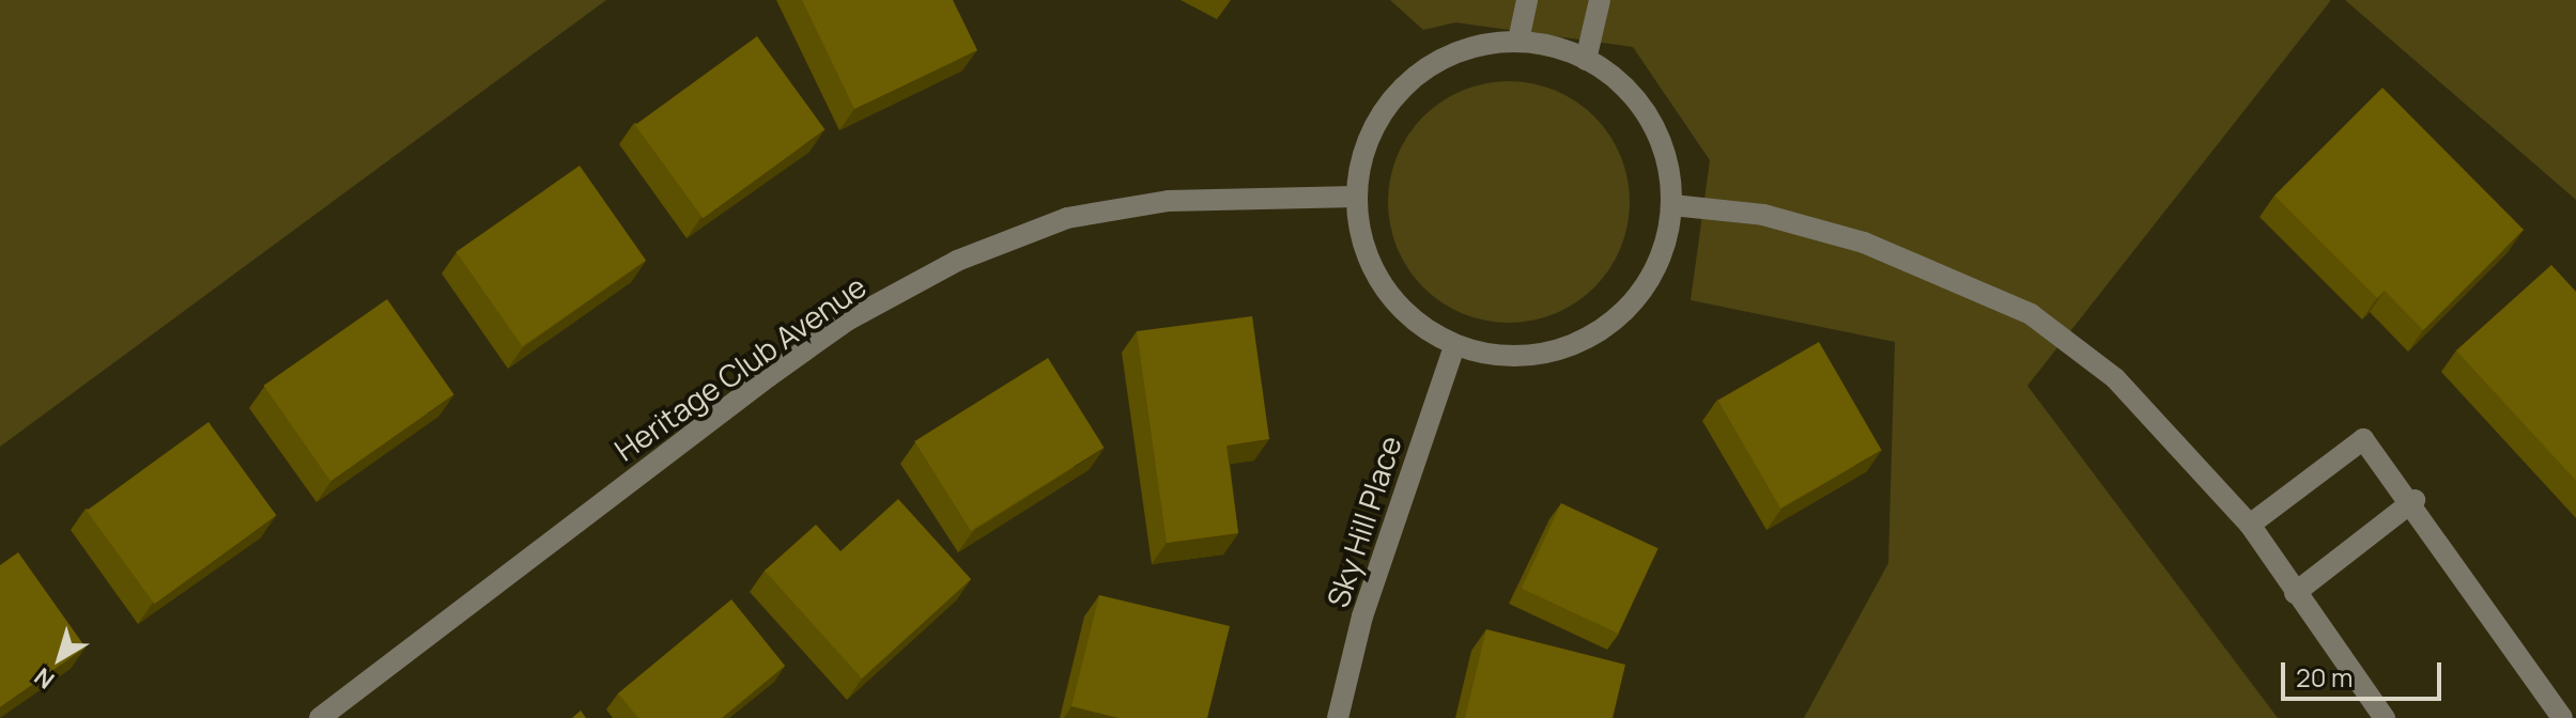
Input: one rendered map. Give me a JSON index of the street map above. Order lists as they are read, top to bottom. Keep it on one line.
{"streets":{"street":["Heritage Club Avenue","Sky Hill Place"]},"scale_bar":"20 m","north":"bottom left"}
